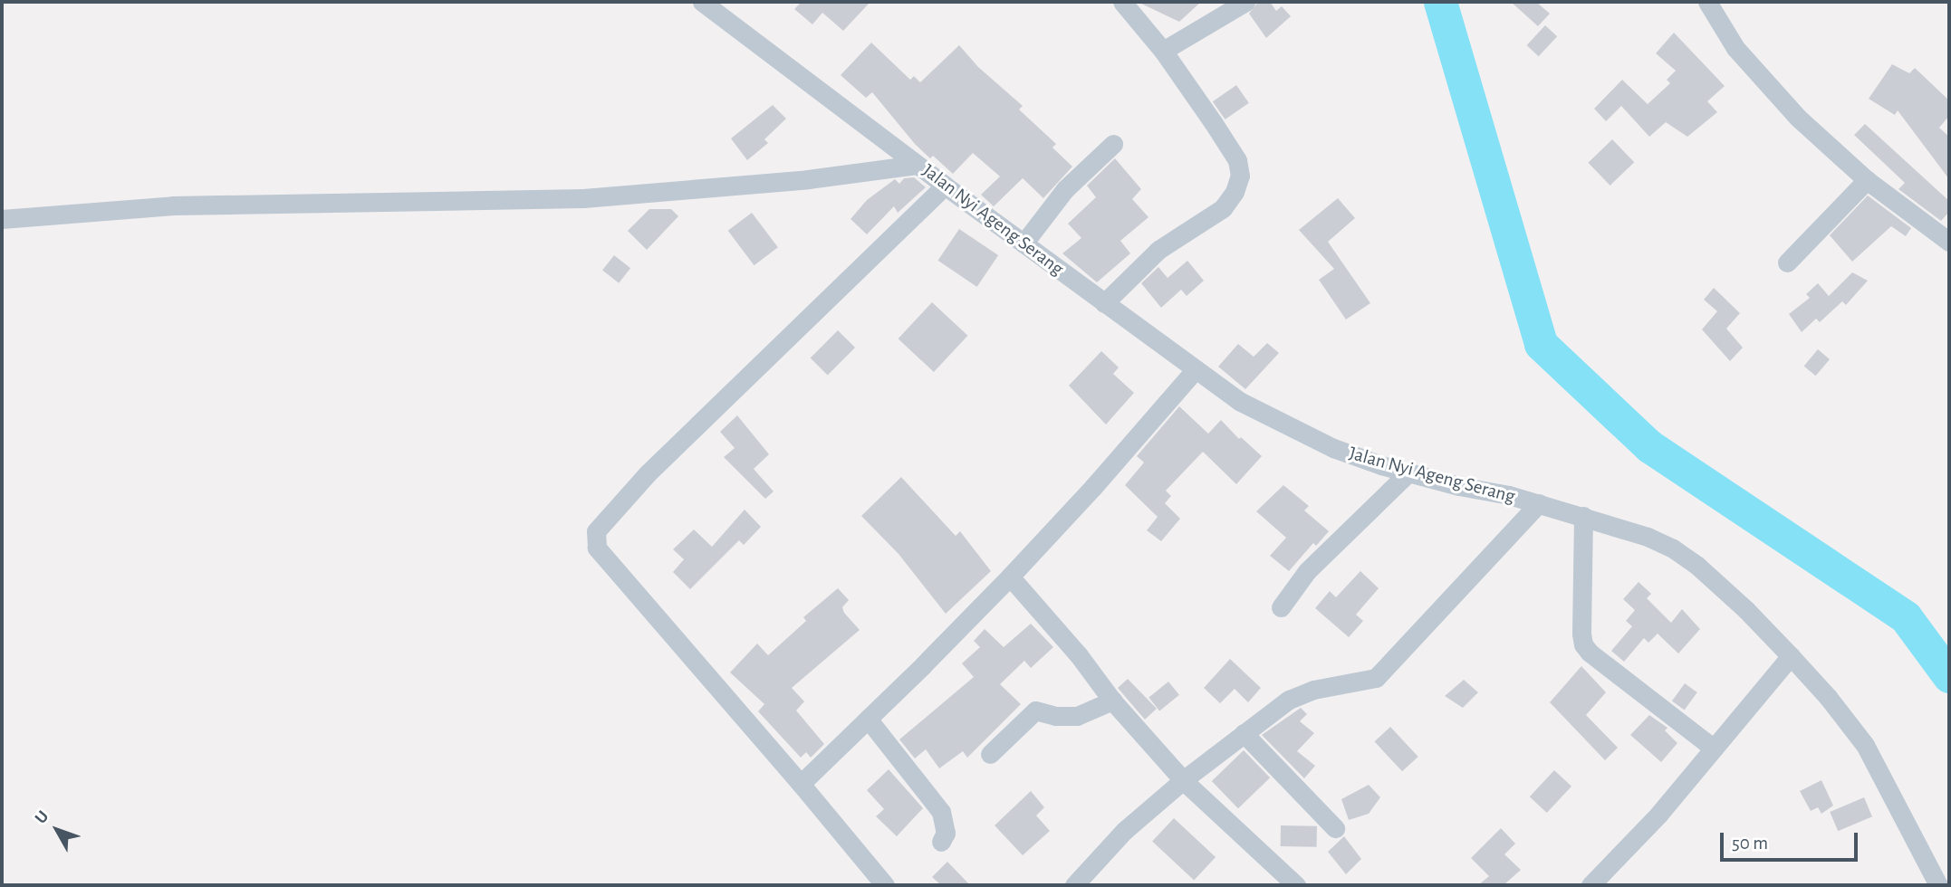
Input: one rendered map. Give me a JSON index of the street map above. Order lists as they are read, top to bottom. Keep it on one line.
{"streets":{"street":["Jalan Nyi Ageng Serang"]},"scale_bar":"50 m","north":"top left"}
